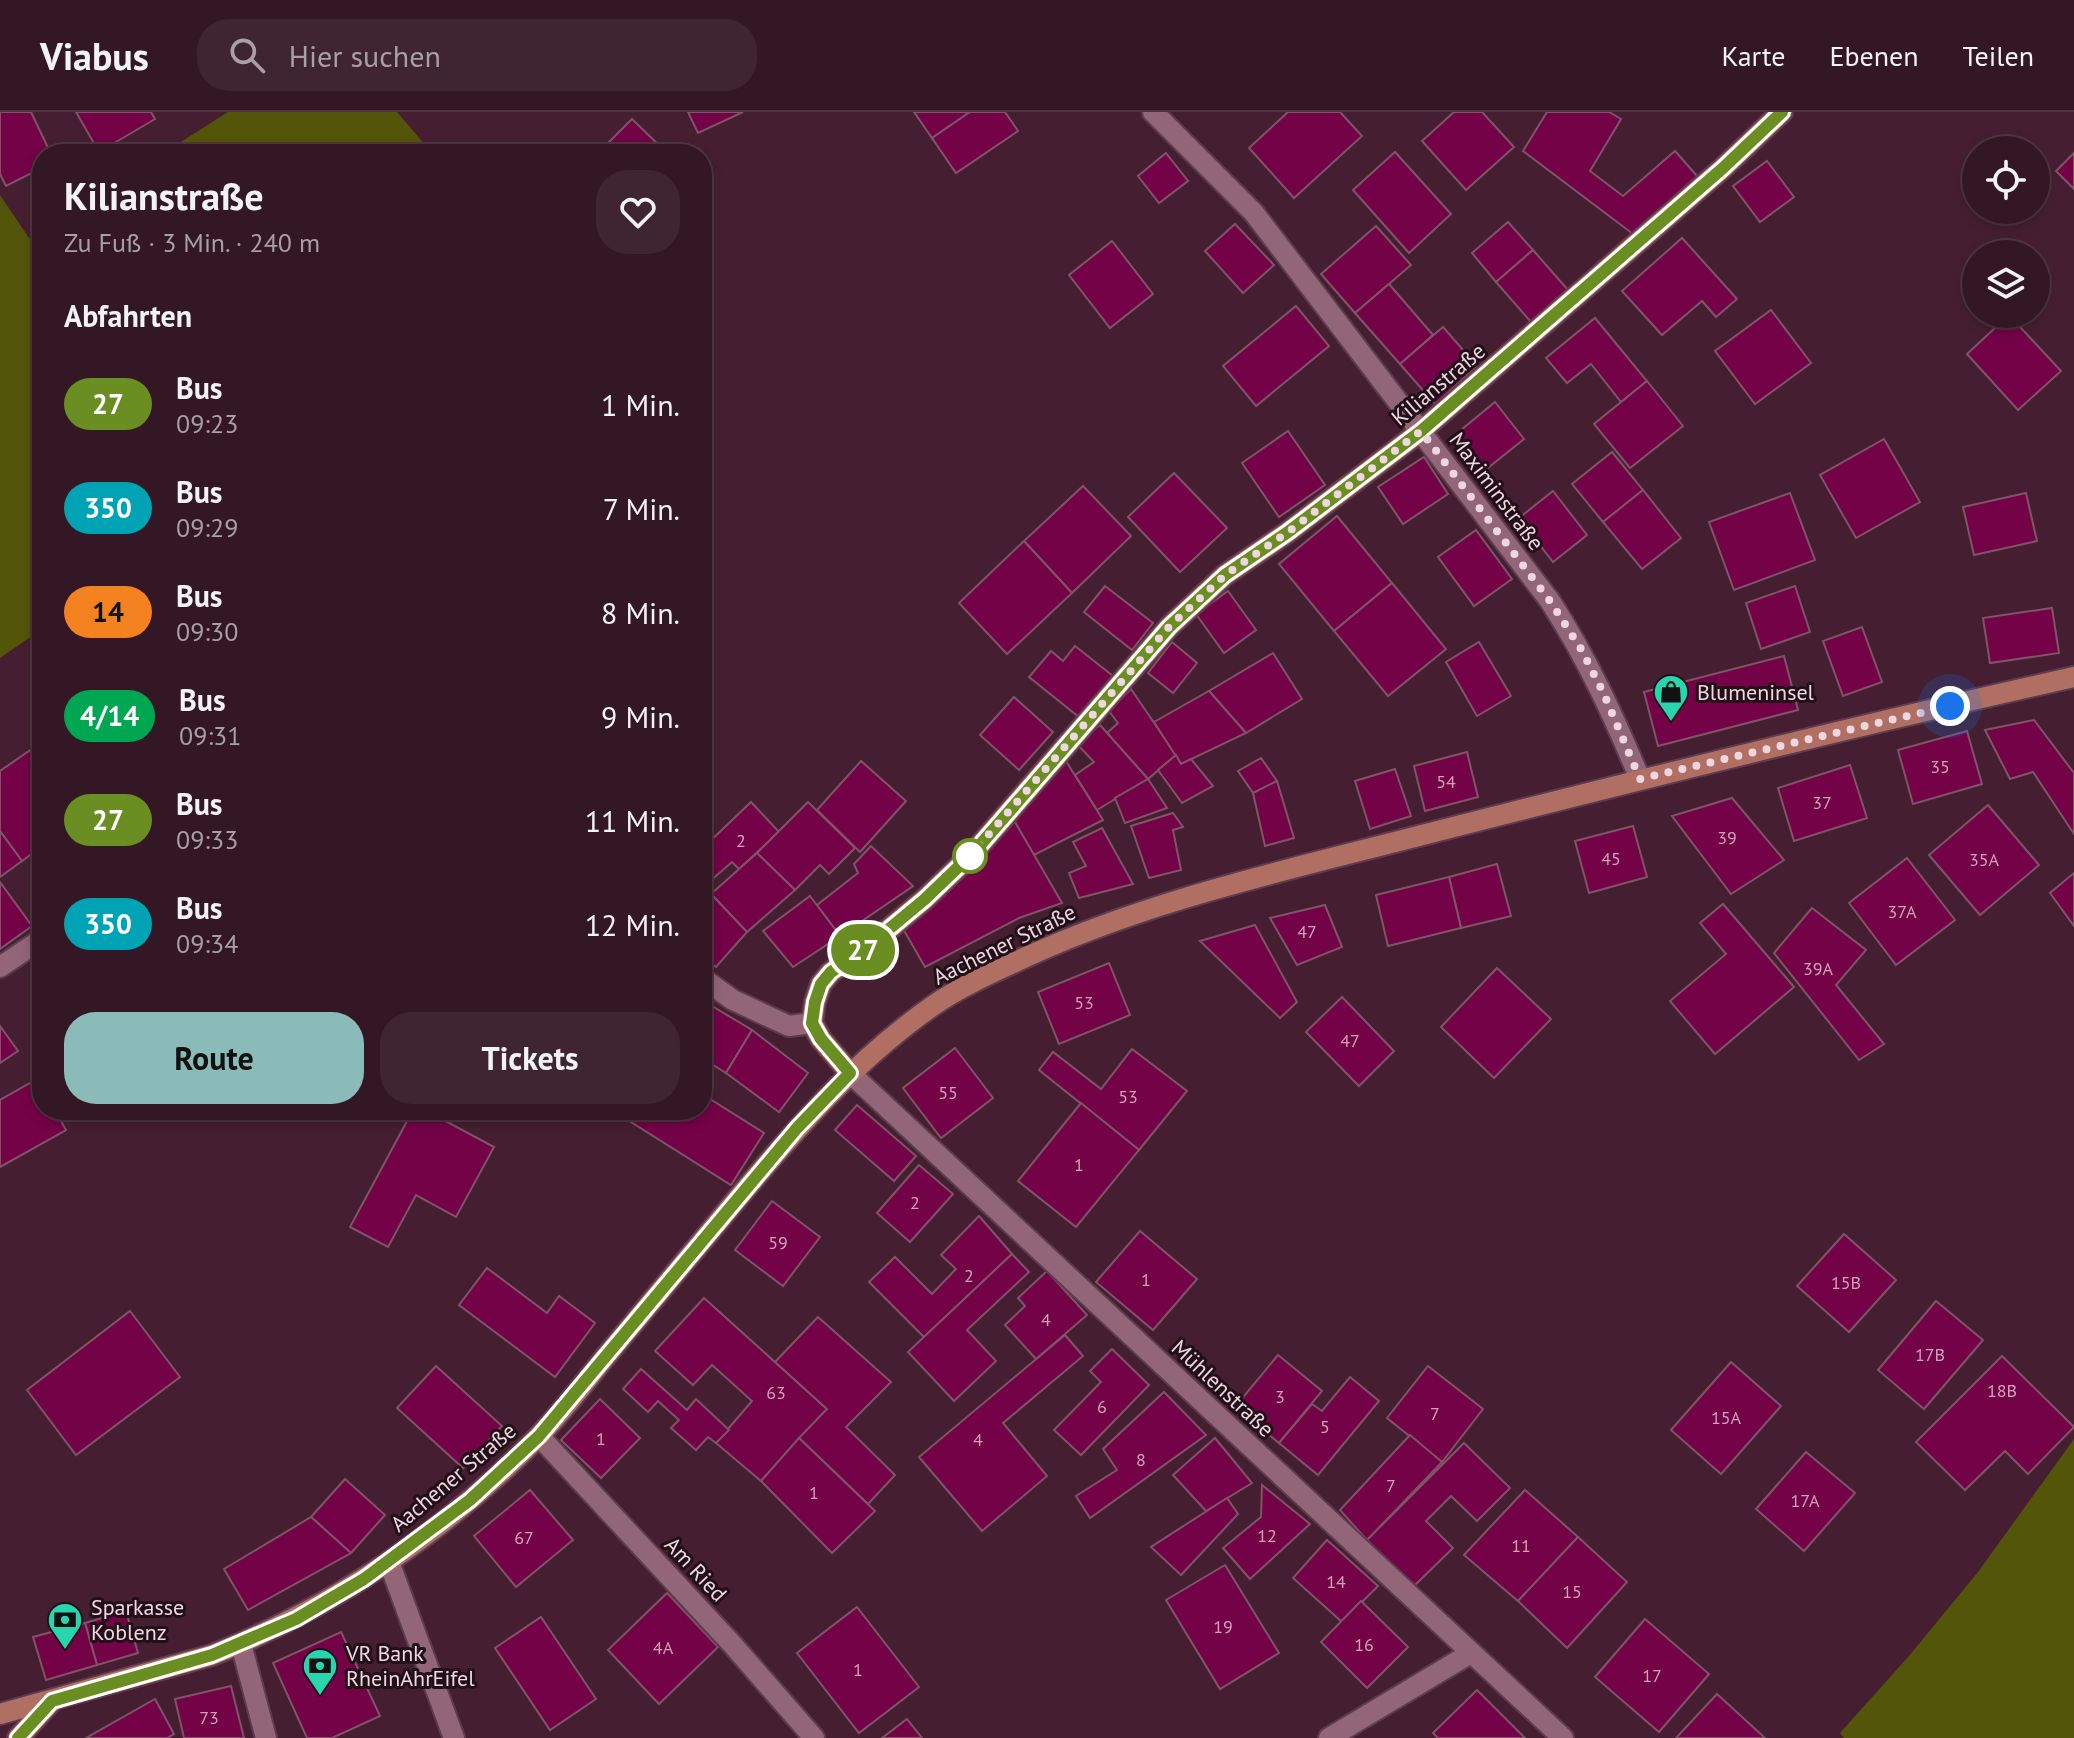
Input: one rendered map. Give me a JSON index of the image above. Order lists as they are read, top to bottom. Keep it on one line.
{"streets":{"main road":["Kilianstraße","Aachener Straße"],"street":["Maximinstraße","Mühlenstraße","Am Ried"]},"crossings":[["Kilianstraße","Maximinstraße"],["Maximinstraße","Aachener Straße"],["Aachener Straße","Mühlenstraße"],["Aachener Straße","Am Ried"]],"places":{"shop":["Blumeninsel"],"bank":["Sparkasse Koblenz","VR Bank RheinAhrEifel"]},"lines":["bus line 27"],"house_numbers":["35","54","37","39","2","45","35A","37A","47","39A","53","47","55","53","1","2","59","2","1","15B","4","17B","18B","63","3","6","7","15A","5","1","4","8","7","1","17A","12","67","11","14","15","19","16","4A","1","17","73"],"page":{"header":"Viabus","search":"Hier suchen","nav":["Karte","Ebenen","Teilen"],"on_map":"27","heading":[["Kilianstraße","Zu Fuß · 3 Min. · 240 m"],"Abfahrten"],"list":[{"mark":"27","name":"Bus","note":"09:23","value":"1 Min."},{"mark":"350","name":"Bus","note":"09:29","value":"7 Min."},{"mark":"14","name":"Bus","note":"09:30","value":"8 Min."},{"mark":"4/14","name":"Bus","note":"09:31","value":"9 Min."},{"mark":"27","name":"Bus","note":"09:33","value":"11 Min."},{"mark":"350","name":"Bus","note":"09:34","value":"12 Min."}],"buttons":["Route","Tickets"]}}
